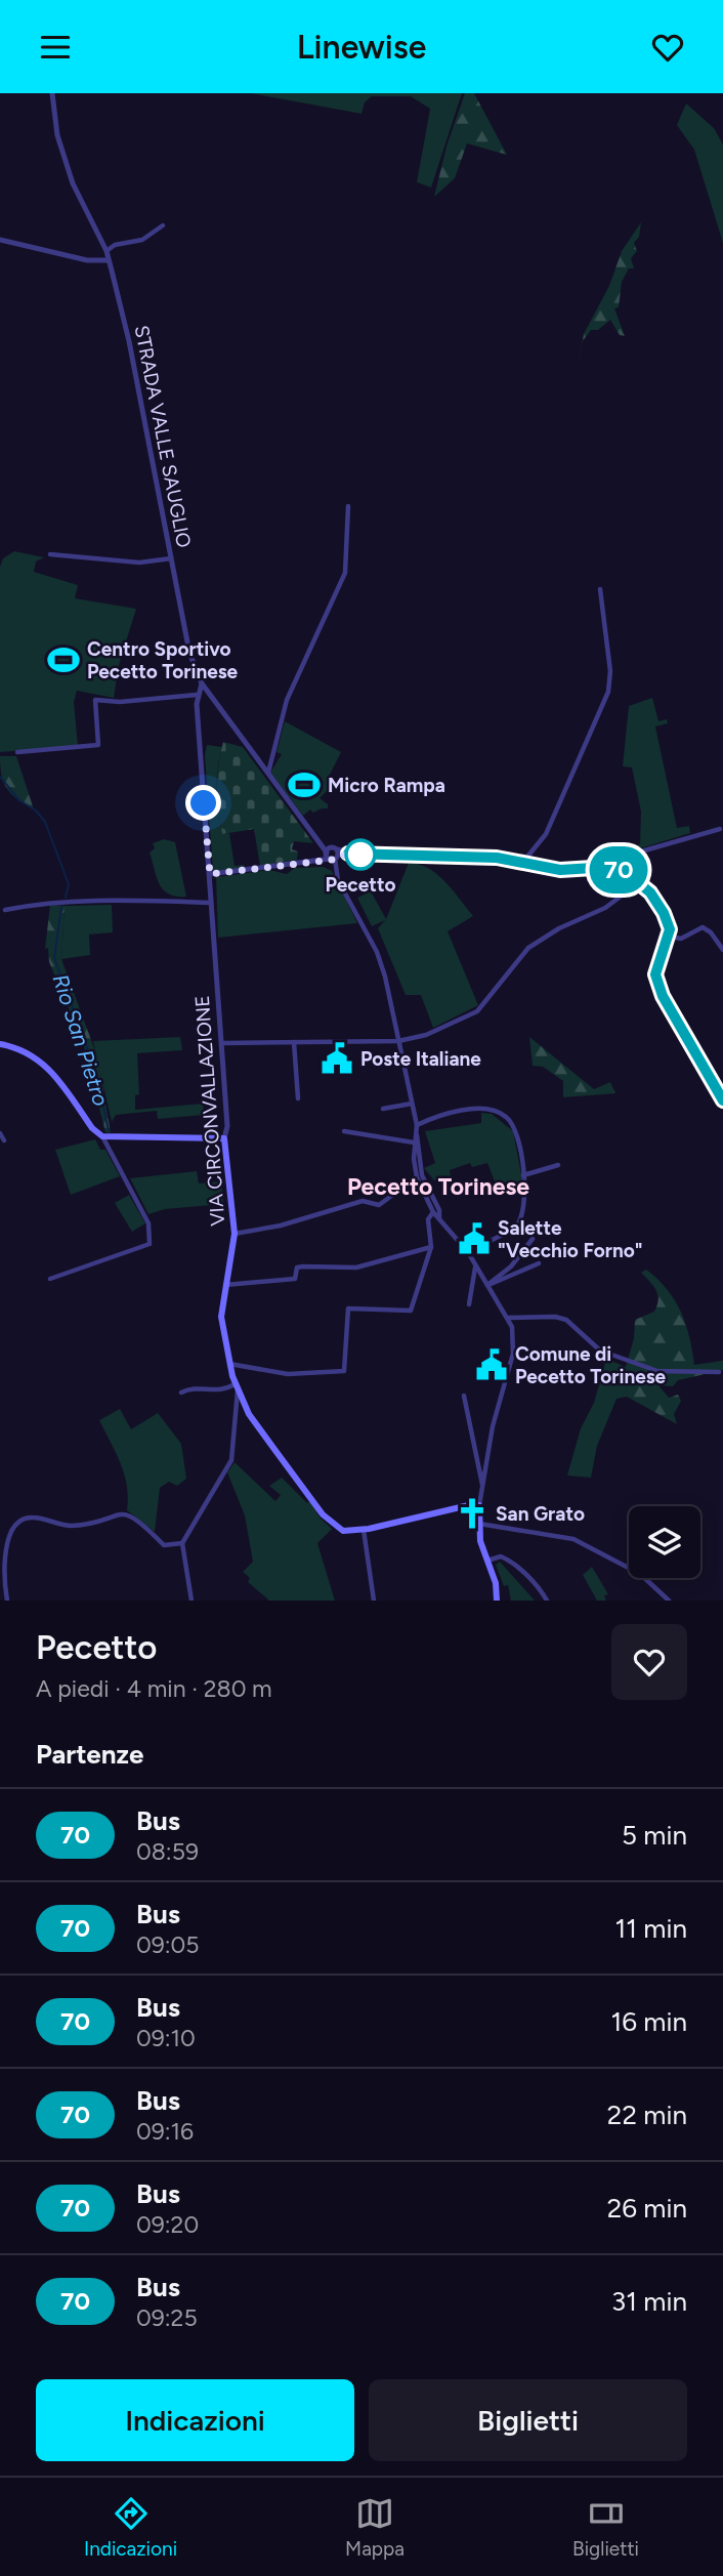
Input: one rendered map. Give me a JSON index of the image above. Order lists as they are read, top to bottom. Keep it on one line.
{"streets":{"main road":["VIA CIRCONVALLAZIONE"],"street":["STRADA VALLE SAUGLIO"]},"crossings":[["STRADA VALLE SAUGLIO","VIA CIRCONVALLAZIONE"]],"districts":["Pecetto Torinese"],"water":["Rio San Pietro"],"places":{"sports":["Centro Sportivo Pecetto Torinese","Micro Rampa"],"other":["Pecetto"],"public building":["Poste Italiane","Salette \"Vecchio Forno\"","Comune di Pecetto Torinese"],"church":["San Grato"]},"lines":["bus line 70"],"page":{"header":"Linewise","on_map":"70","heading":[["Pecetto","A piedi · 4 min · 280 m"],"Partenze"],"list":[{"mark":"70","name":"Bus","note":"08:59","value":"5 min"},{"mark":"70","name":"Bus","note":"09:05","value":"11 min"},{"mark":"70","name":"Bus","note":"09:10","value":"16 min"},{"mark":"70","name":"Bus","note":"09:16","value":"22 min"},{"mark":"70","name":"Bus","note":"09:20","value":"26 min"},{"mark":"70","name":"Bus","note":"09:25","value":"31 min"}],"buttons":["Indicazioni","Biglietti"],"tabs":["Indicazioni","Mappa","Biglietti"]}}
